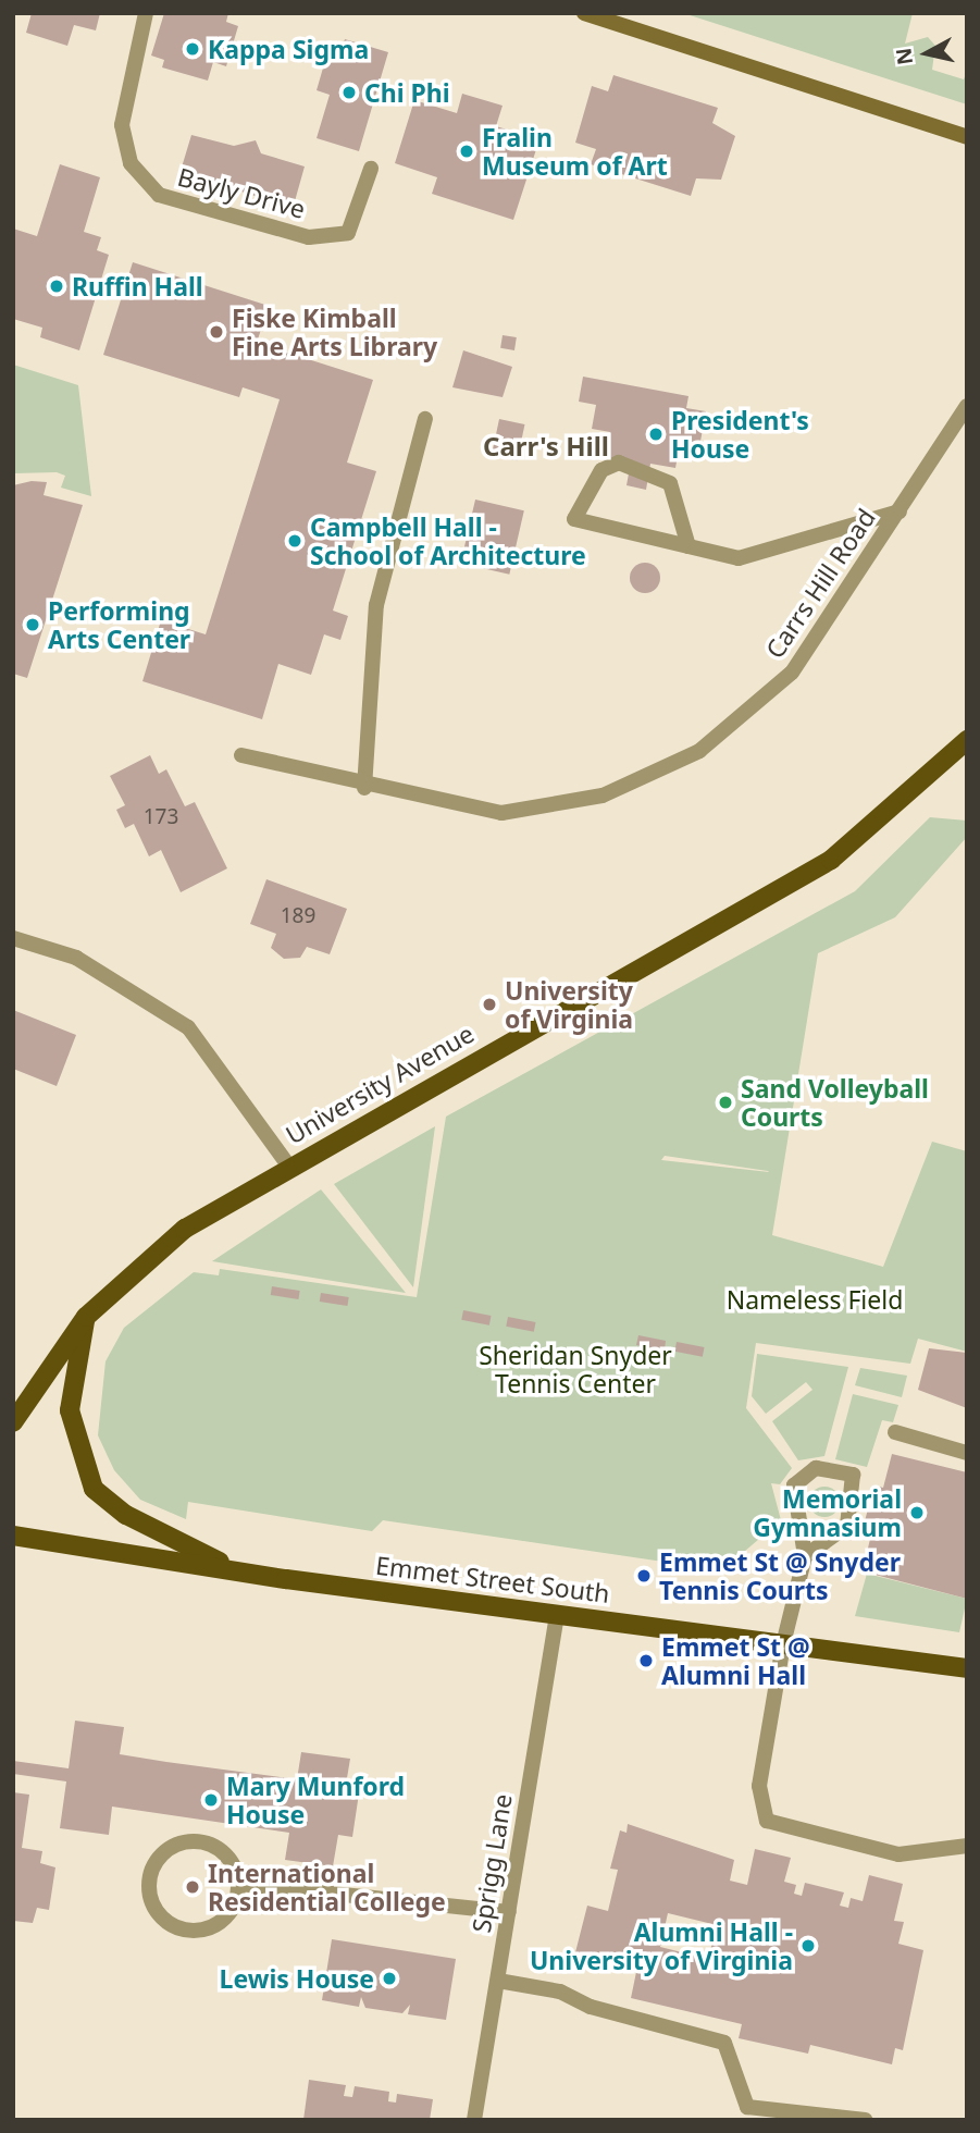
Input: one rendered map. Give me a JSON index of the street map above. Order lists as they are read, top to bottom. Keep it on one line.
{"streets":{"main road":["University Avenue","Emmet Street South"],"street":["Bayly Drive","Carrs Hill Road","Sprigg Lane"]},"crossings":[["Emmet Street South","Sprigg Lane"]],"districts":["Carr's Hill"],"parks":["Nameless Field","Sheridan Snyder Tennis Center"],"places":["Kappa Sigma","Chi Phi","Fralin Museum of Art","Ruffin Hall","Fiske Kimball Fine Arts Library","President's House","Campbell Hall - School of Architecture","Performing Arts Center","University of Virginia","Sand Volleyball Courts","Memorial Gymnasium","Emmet St @ Snyder Tennis Courts","Emmet St @ Alumni Hall","Mary Munford House","International Residential College","Alumni Hall - University of Virginia","Lewis House"],"house_numbers":["173","189"],"north":"left"}
